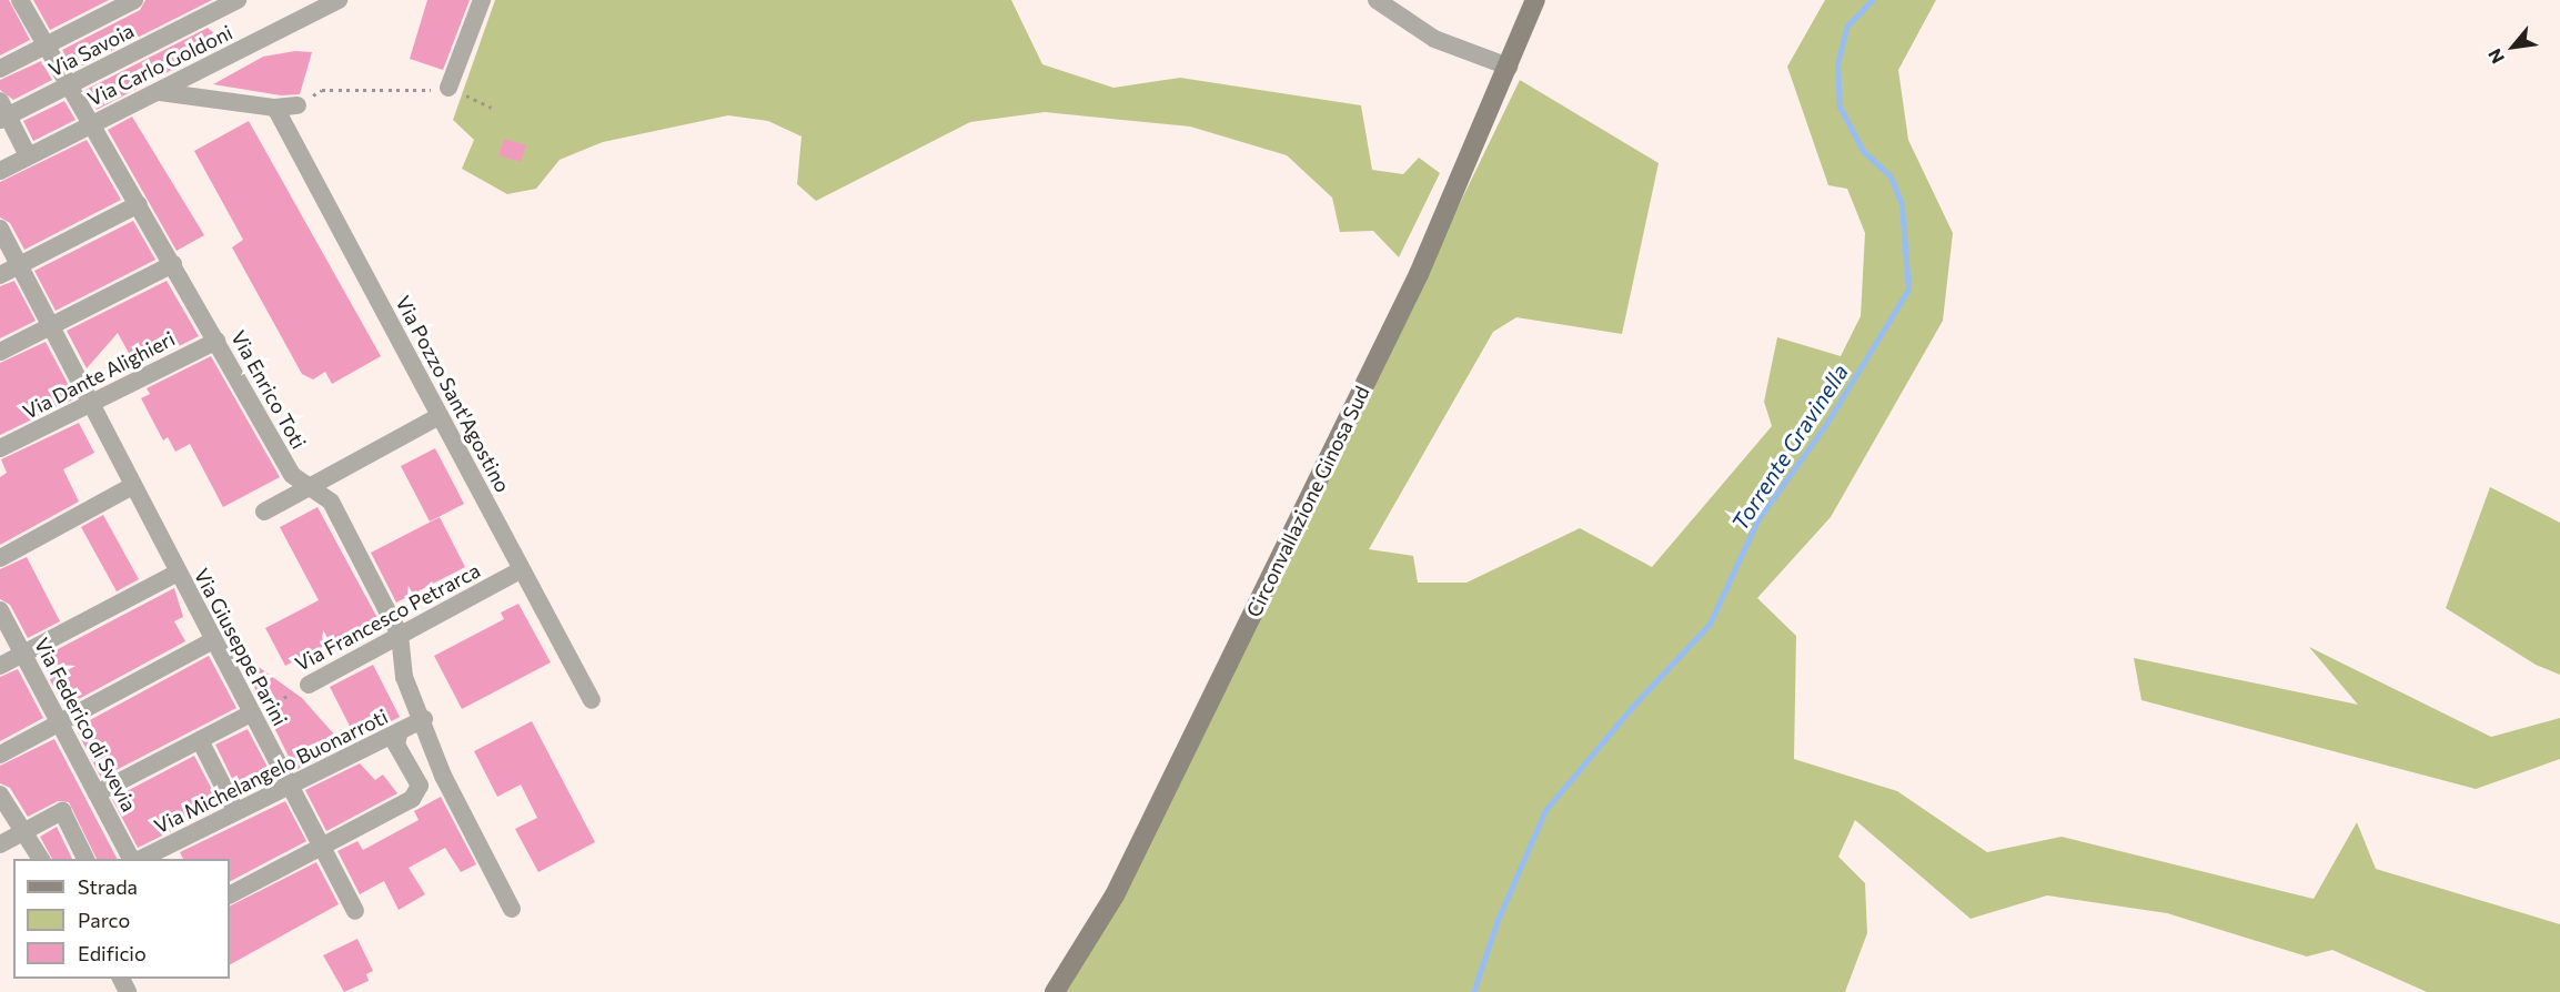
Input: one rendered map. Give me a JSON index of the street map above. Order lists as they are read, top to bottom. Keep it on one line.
{"streets":{"main road":["Circonvallazione Ginosa Sud"],"street":["Via Savoia","Via Carlo Goldoni","Via Dante Alighieri","Via Enrico Toti","Via Pozzo Sant'Agostino","Via Francesco Petrarca","Via Giuseppe Parini","Via Federico di Svevia","Via Michelangelo Buonarroti"]},"crossings":[["Via Savoia","Via Enrico Toti"],["Via Carlo Goldoni","Via Enrico Toti"],["Via Dante Alighieri","Via Enrico Toti"],["Via Dante Alighieri","Via Giuseppe Parini"],["Via Enrico Toti","Via Francesco Petrarca"],["Via Enrico Toti","Via Michelangelo Buonarroti"],["Via Pozzo Sant'Agostino","Via Francesco Petrarca"],["Via Francesco Petrarca","Via Giuseppe Parini"],["Via Giuseppe Parini","Via Michelangelo Buonarroti"]],"water":["Torrente Gravinella"],"legend":["Strada","Parco","Edificio"],"north":"bottom left"}
